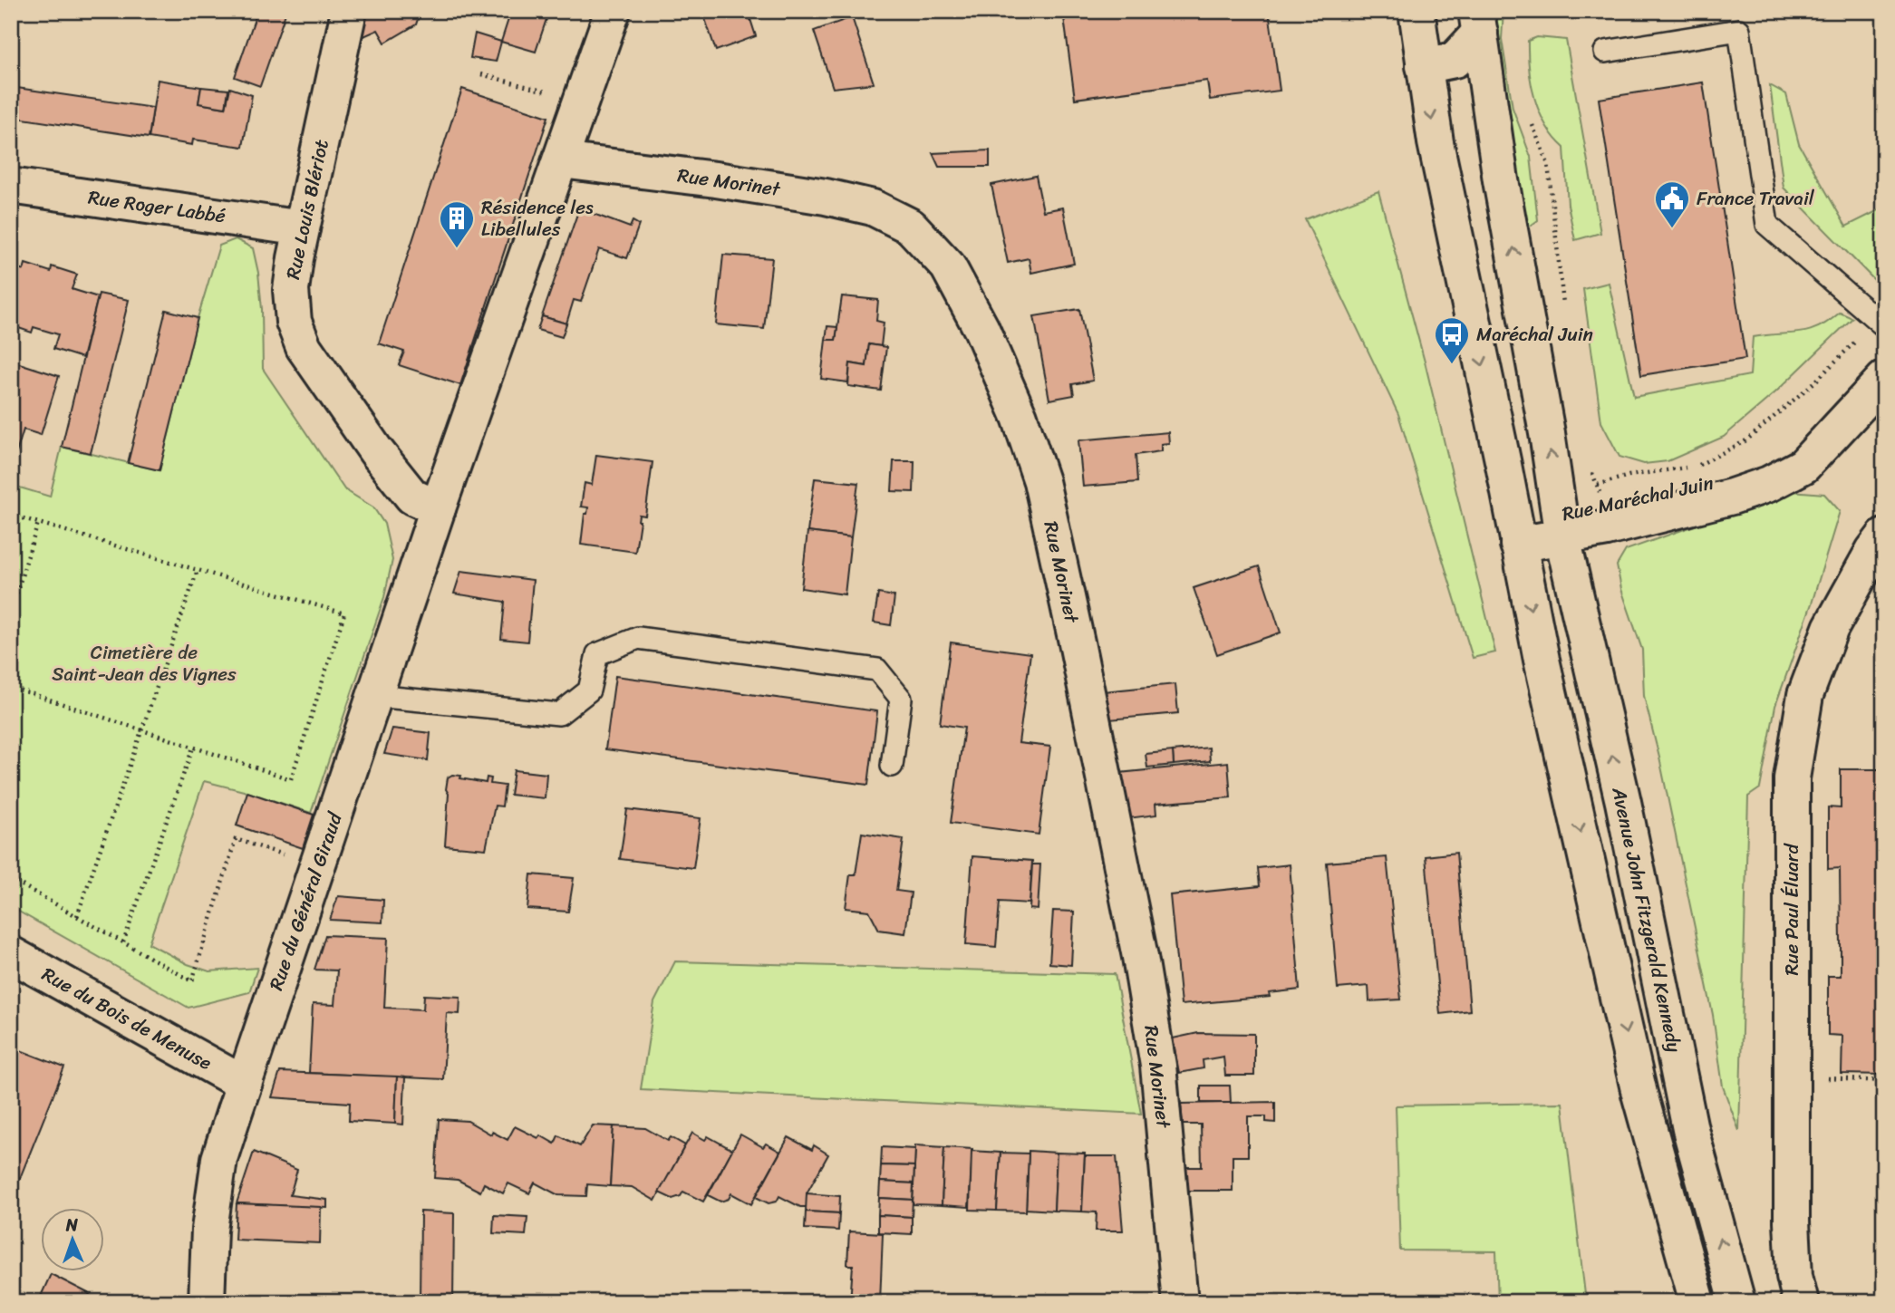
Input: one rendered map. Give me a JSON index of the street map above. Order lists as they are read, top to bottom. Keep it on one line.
{"streets":{"street":["Rue Morinet","Rue Roger Labbé","Rue Louis Blériot","Rue Maréchal Juin","Rue du Général Giraud","Rue Paul Éluard","Avenue John Fitzgerald Kennedy","Rue du Bois de Menuse"]},"crossings":[["Rue Morinet","Rue du Général Giraud"],["Rue Roger Labbé","Rue Louis Blériot"],["Rue Louis Blériot","Rue du Général Giraud"],["Rue Maréchal Juin","Avenue John Fitzgerald Kennedy"],["Rue du Général Giraud","Rue du Bois de Menuse"]],"parks":["Cimetière de Saint-Jean des Vignes"],"places":{"public building":["France Travail"],"building":["Résidence les Libellules"],"bus stop":["Maréchal Juin"]},"north":"top"}
